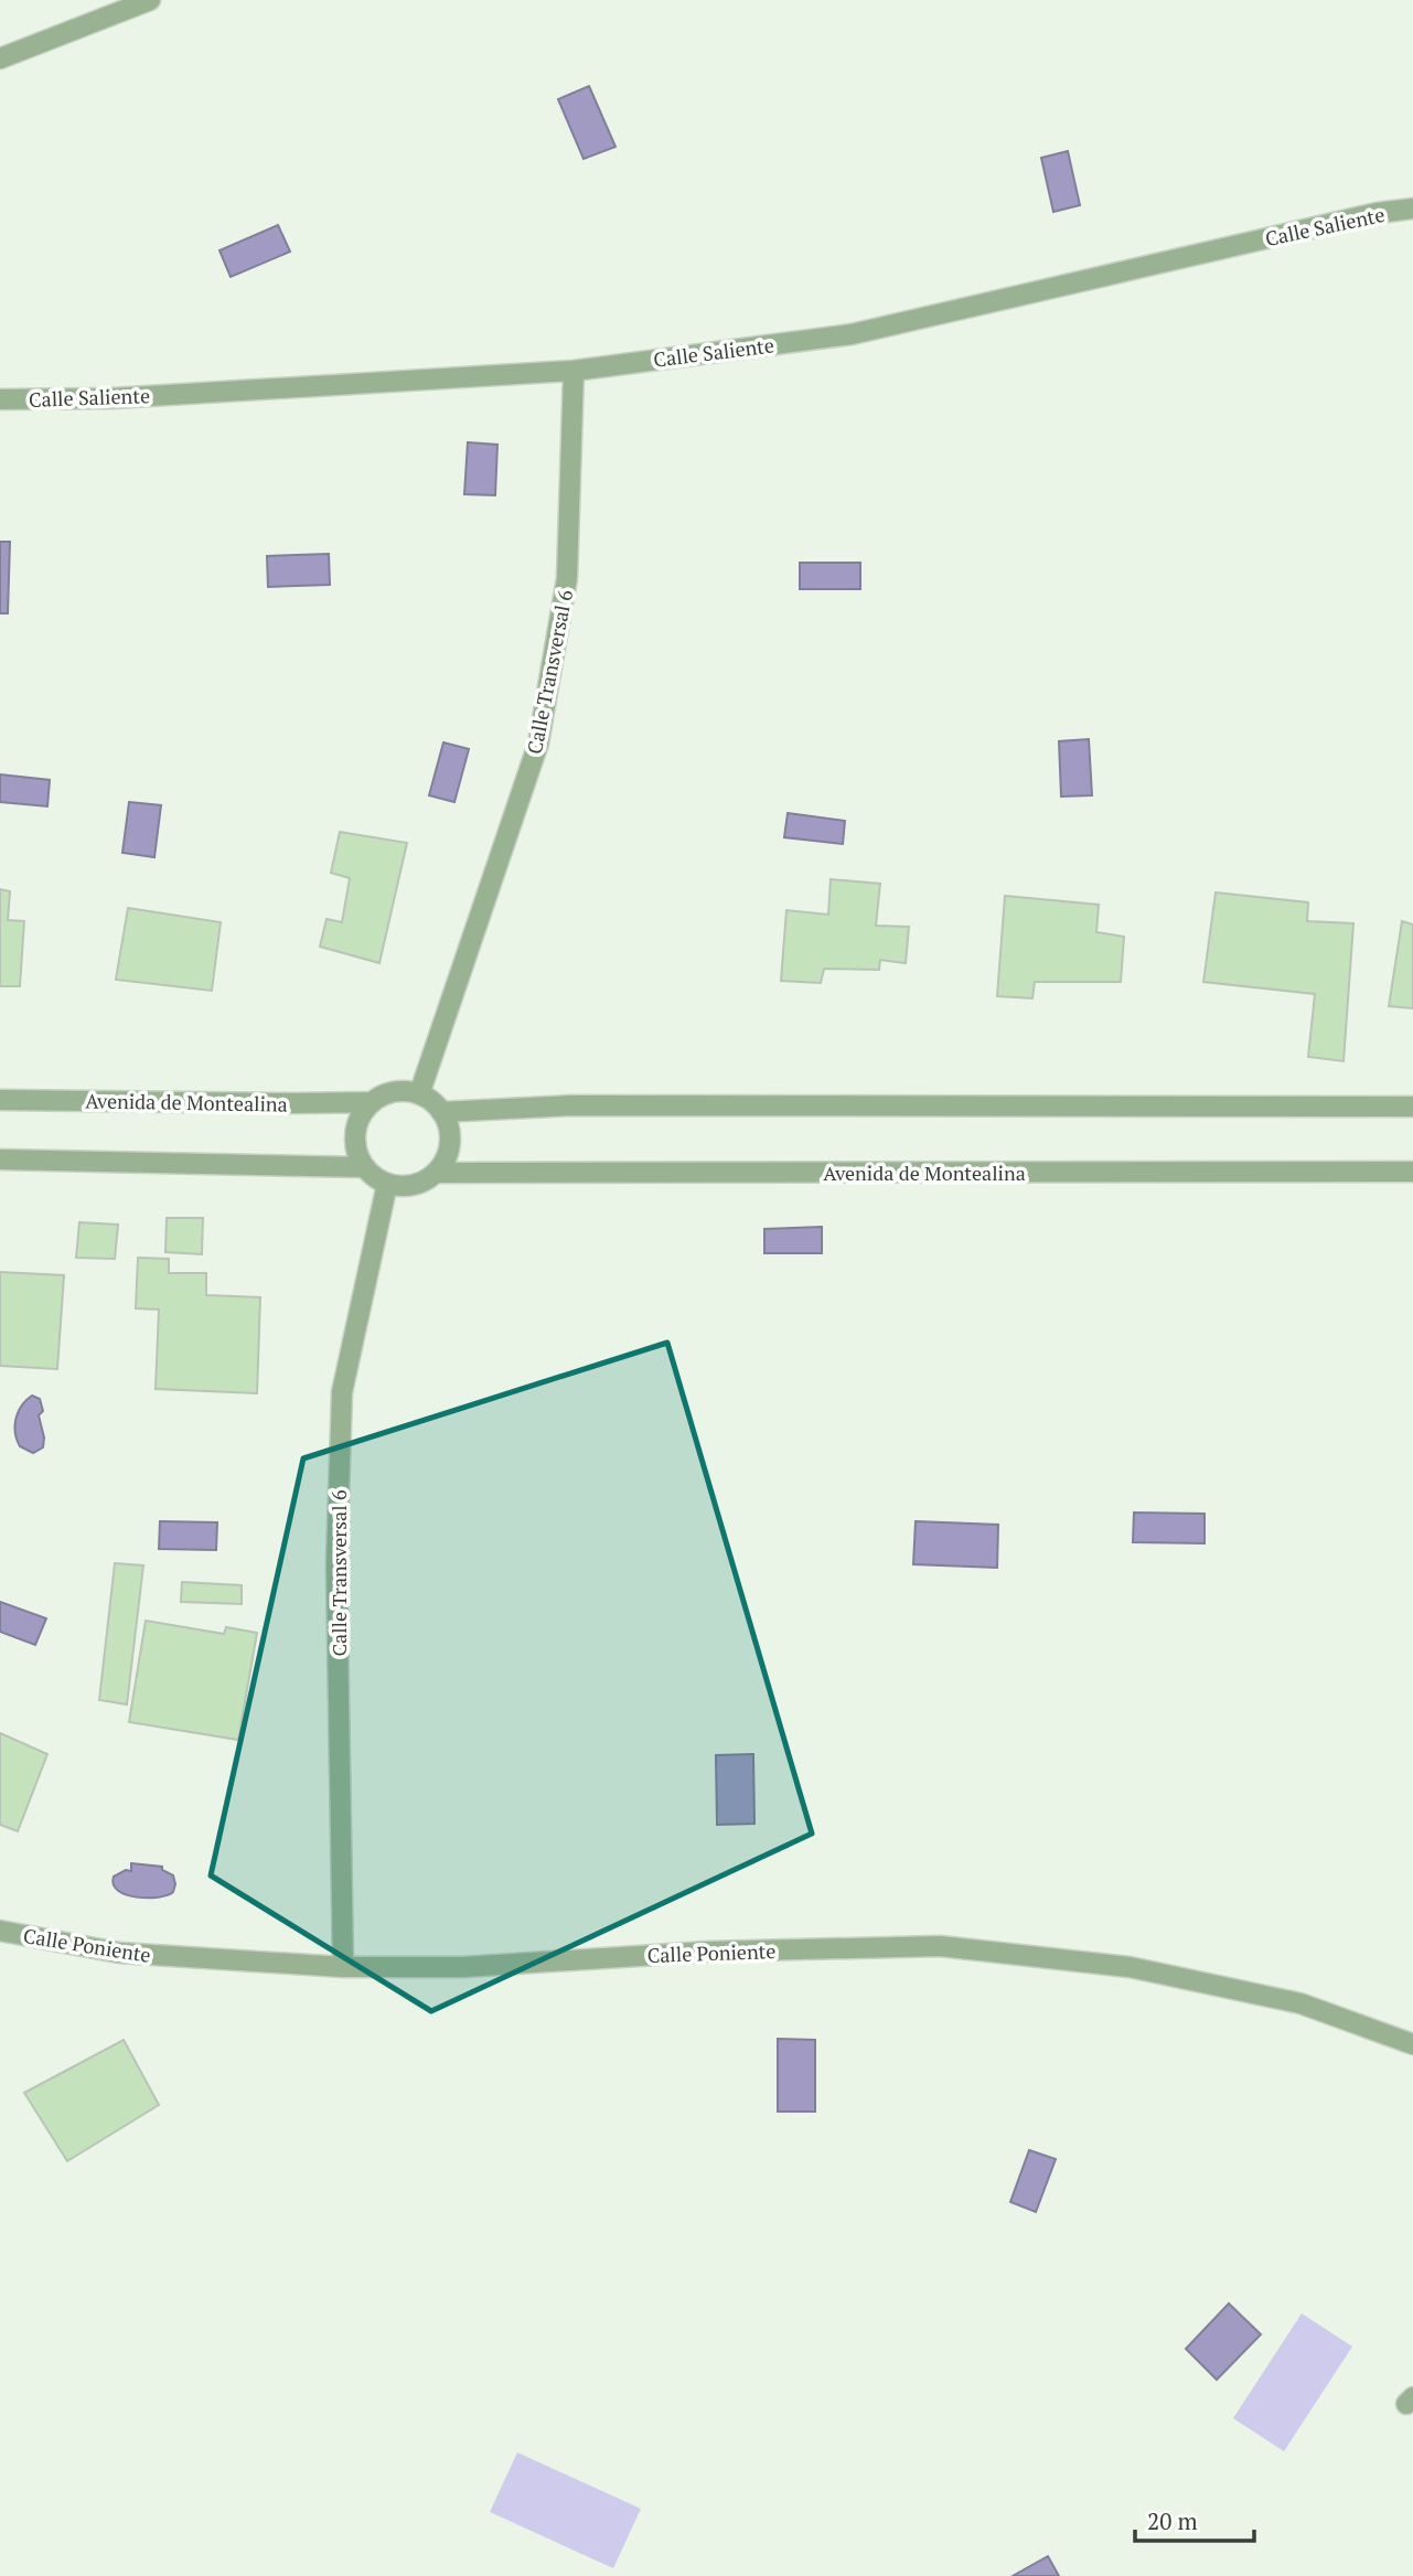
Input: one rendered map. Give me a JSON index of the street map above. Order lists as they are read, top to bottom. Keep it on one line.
{"streets":{"street":["Calle Saliente","Calle Transversal 6","Avenida de Montealina","Calle Poniente"]},"crossings":[["Calle Saliente","Calle Transversal 6"],["Calle Transversal 6","Avenida de Montealina"],["Calle Transversal 6","Calle Poniente"]],"scale_bar":"20 m"}
